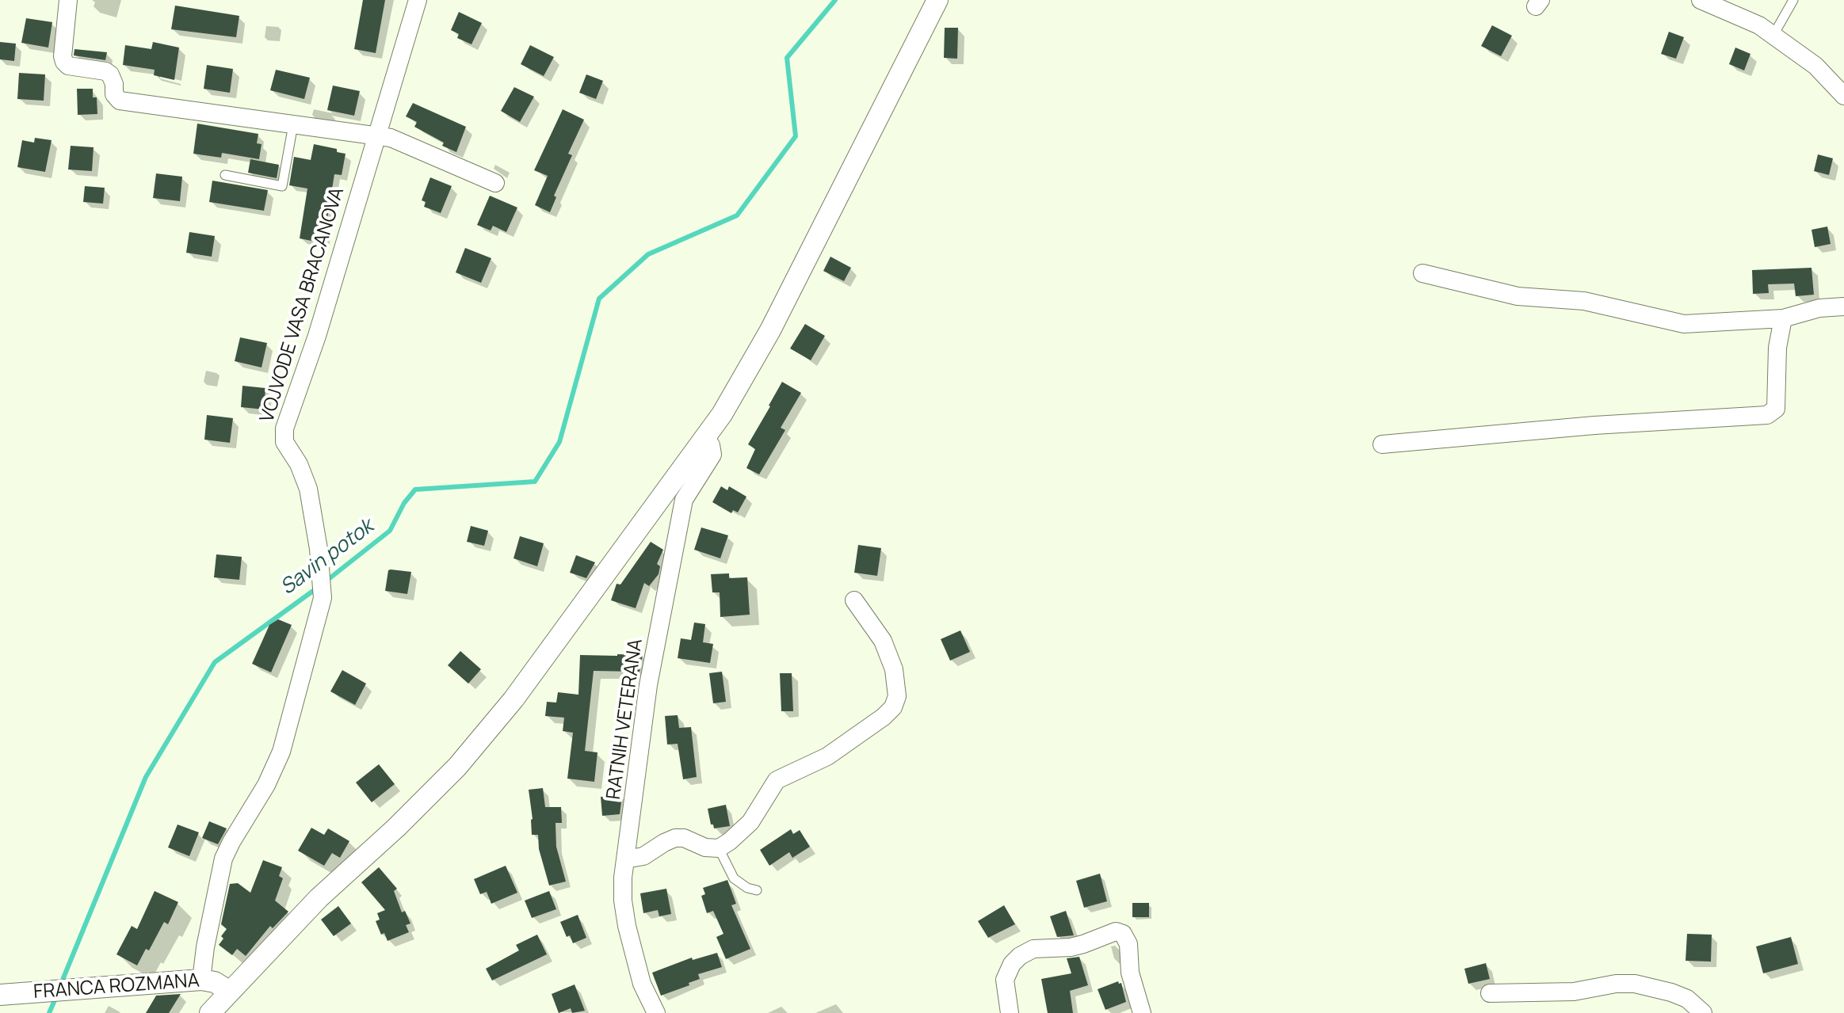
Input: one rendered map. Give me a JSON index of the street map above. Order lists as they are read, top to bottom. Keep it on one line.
{"streets":{"street":["VOJVODE VASA BRACANOVA","RATNIH VETERANA","FRANCA ROZMANA"]},"crossings":[["VOJVODE VASA BRACANOVA","FRANCA ROZMANA"]],"water":["Savin potok"]}
